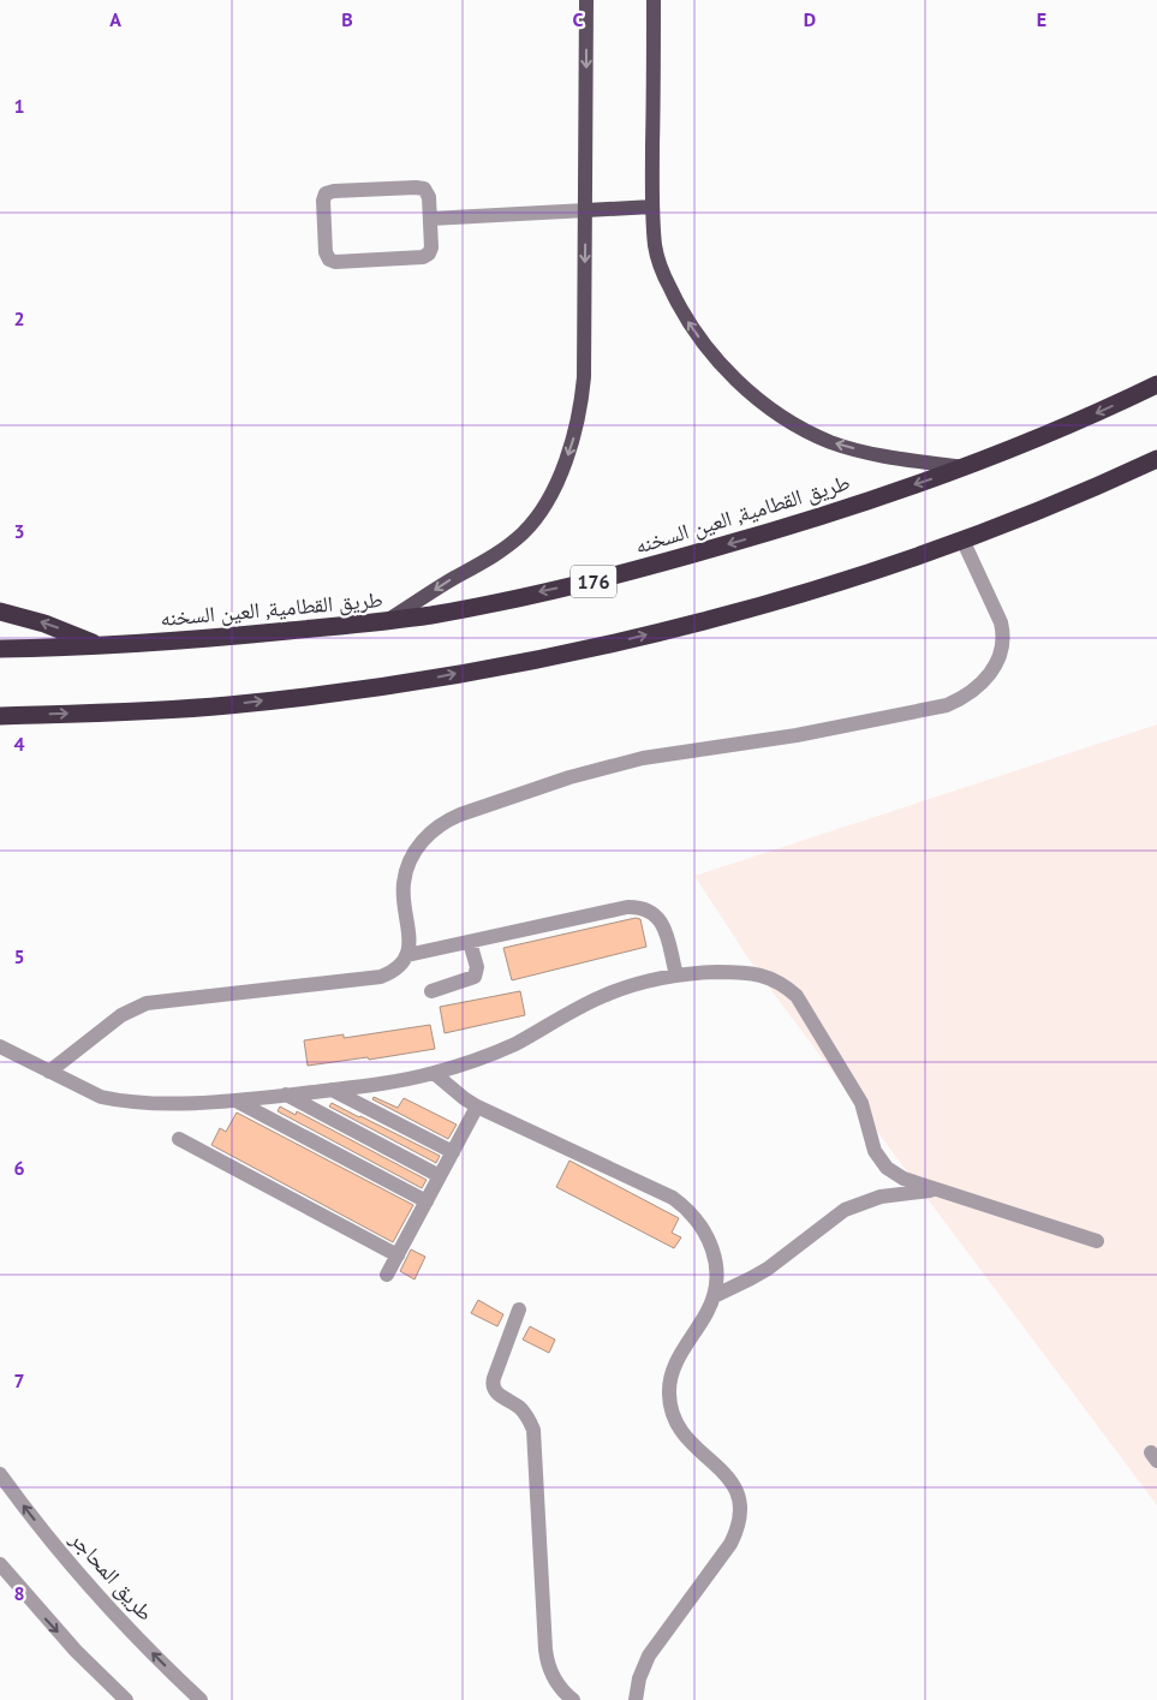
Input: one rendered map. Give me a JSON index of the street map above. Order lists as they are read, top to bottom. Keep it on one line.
{"streets":{"highway":["طريق القطامية, العين السخنه","176"],"street":["طريق المحاجر"]},"grid":{"columns":["A","B","C","D","E"],"rows":["1","2","3","4","5","6","7","8"]}}
